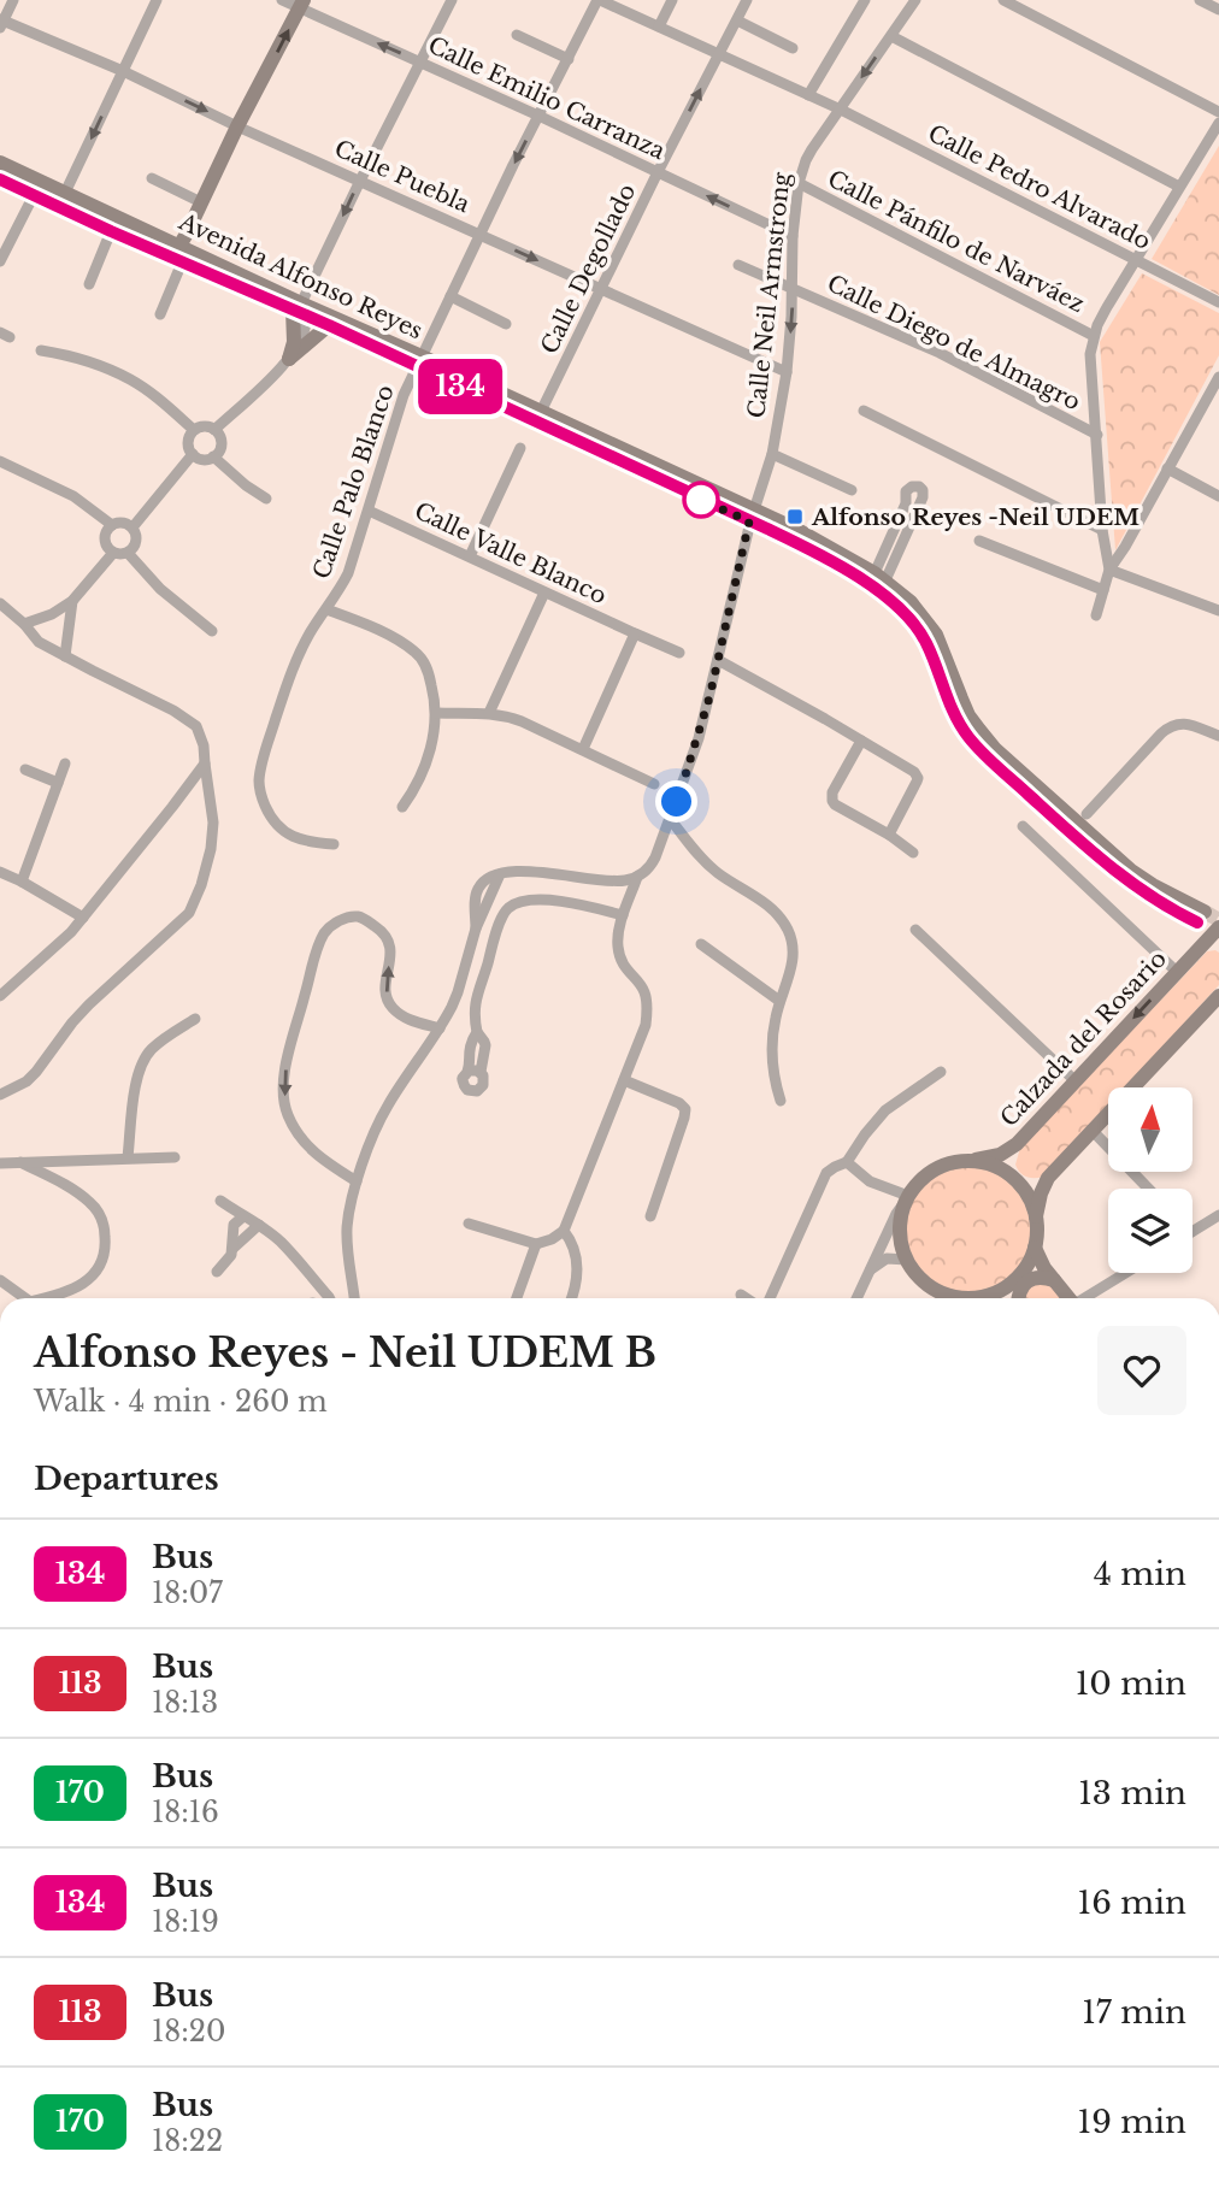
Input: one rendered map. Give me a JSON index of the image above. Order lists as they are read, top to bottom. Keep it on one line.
{"streets":{"main road":["Avenida Alfonso Reyes","Calzada del Rosario"],"street":["Calle Emilio Carranza","Calle Puebla","Calle Pedro Alvarado","Calle Pánfilo de Narváez","Calle Degollado","Calle Neil Armstrong","Calle Diego de Almagro","Calle Palo Blanco","Calle Valle Blanco"]},"crossings":[["Calle Emilio Carranza","Calle Degollado"],["Calle Emilio Carranza","Calle Neil Armstrong"],["Calle Emilio Carranza","Calle Palo Blanco"],["Calle Puebla","Calle Degollado"],["Calle Puebla","Calle Neil Armstrong"],["Calle Puebla","Calle Palo Blanco"],["Calle Pedro Alvarado","Calle Degollado"],["Calle Pedro Alvarado","Calle Neil Armstrong"],["Calle Pedro Alvarado","Calle Palo Blanco"],["Calle Pánfilo de Narváez","Calle Neil Armstrong"],["Calle Degollado","Avenida Alfonso Reyes"],["Avenida Alfonso Reyes","Calle Neil Armstrong"],["Avenida Alfonso Reyes","Calle Palo Blanco"],["Calle Neil Armstrong","Calle Diego de Almagro"],["Calle Palo Blanco","Calle Valle Blanco"]],"one_way":["Calle Emilio Carranza"],"places":{"transit":["Alfonso Reyes -Neil UDEM"]},"lines":["bus line 134"],"north":"top","page":{"on_map":"134","heading":[["Alfonso Reyes - Neil UDEM B","Walk · 4 min · 260 m"],"Departures"],"list":[{"mark":"134","name":"Bus","note":"18:07","value":"4 min"},{"mark":"113","name":"Bus","note":"18:13","value":"10 min"},{"mark":"170","name":"Bus","note":"18:16","value":"13 min"},{"mark":"134","name":"Bus","note":"18:19","value":"16 min"},{"mark":"113","name":"Bus","note":"18:20","value":"17 min"},{"mark":"170","name":"Bus","note":"18:22","value":"19 min"}]}}
